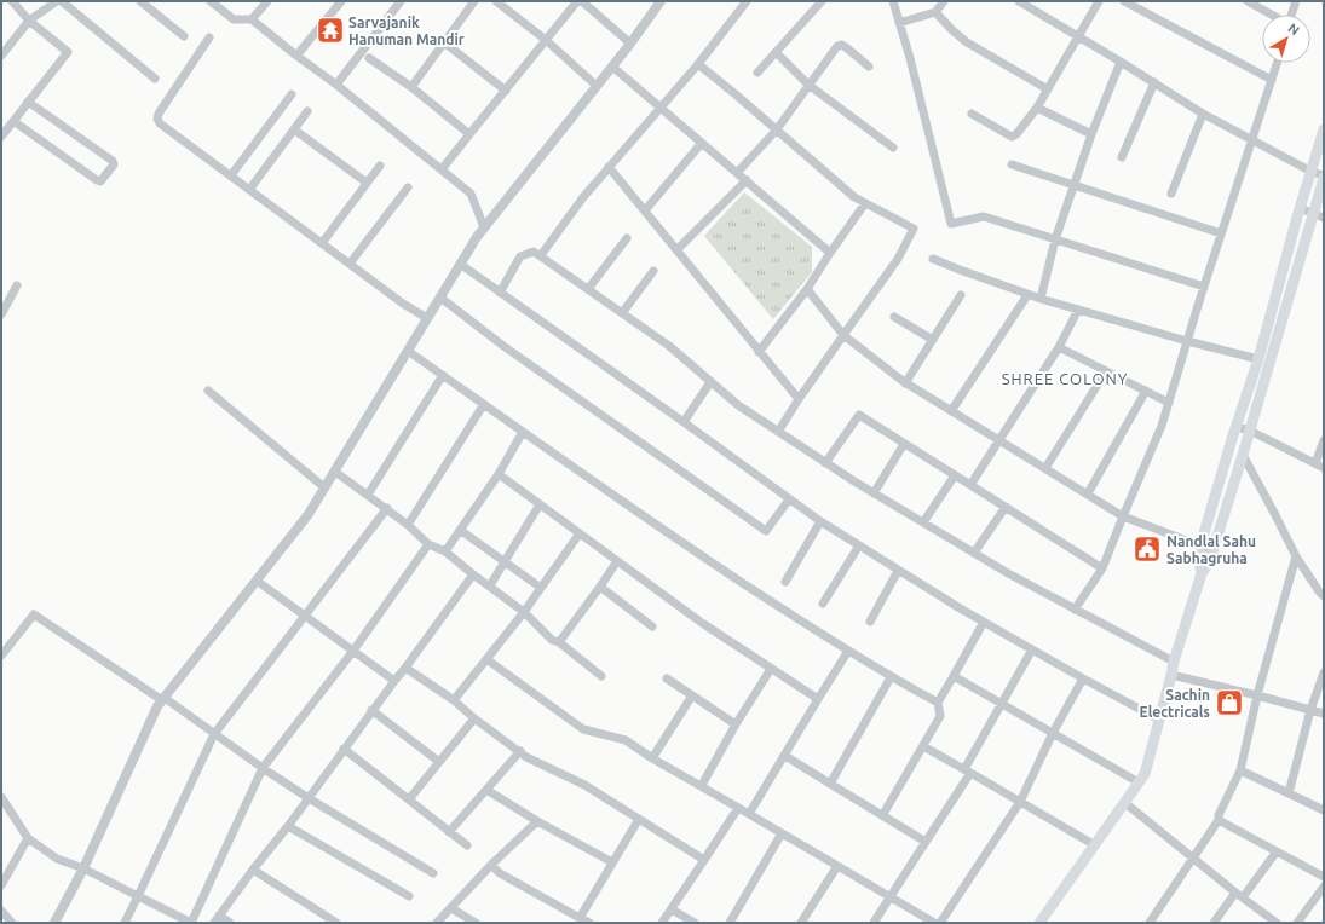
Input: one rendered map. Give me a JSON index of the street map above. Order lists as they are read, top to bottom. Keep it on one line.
{"districts":["SHREE COLONY"],"places":{"temple":["Sarvajanik Hanuman Mandir"],"public building":["Nandlal Sahu Sabhagruha"],"shop":["Sachin Electricals"]},"north":"top right"}
